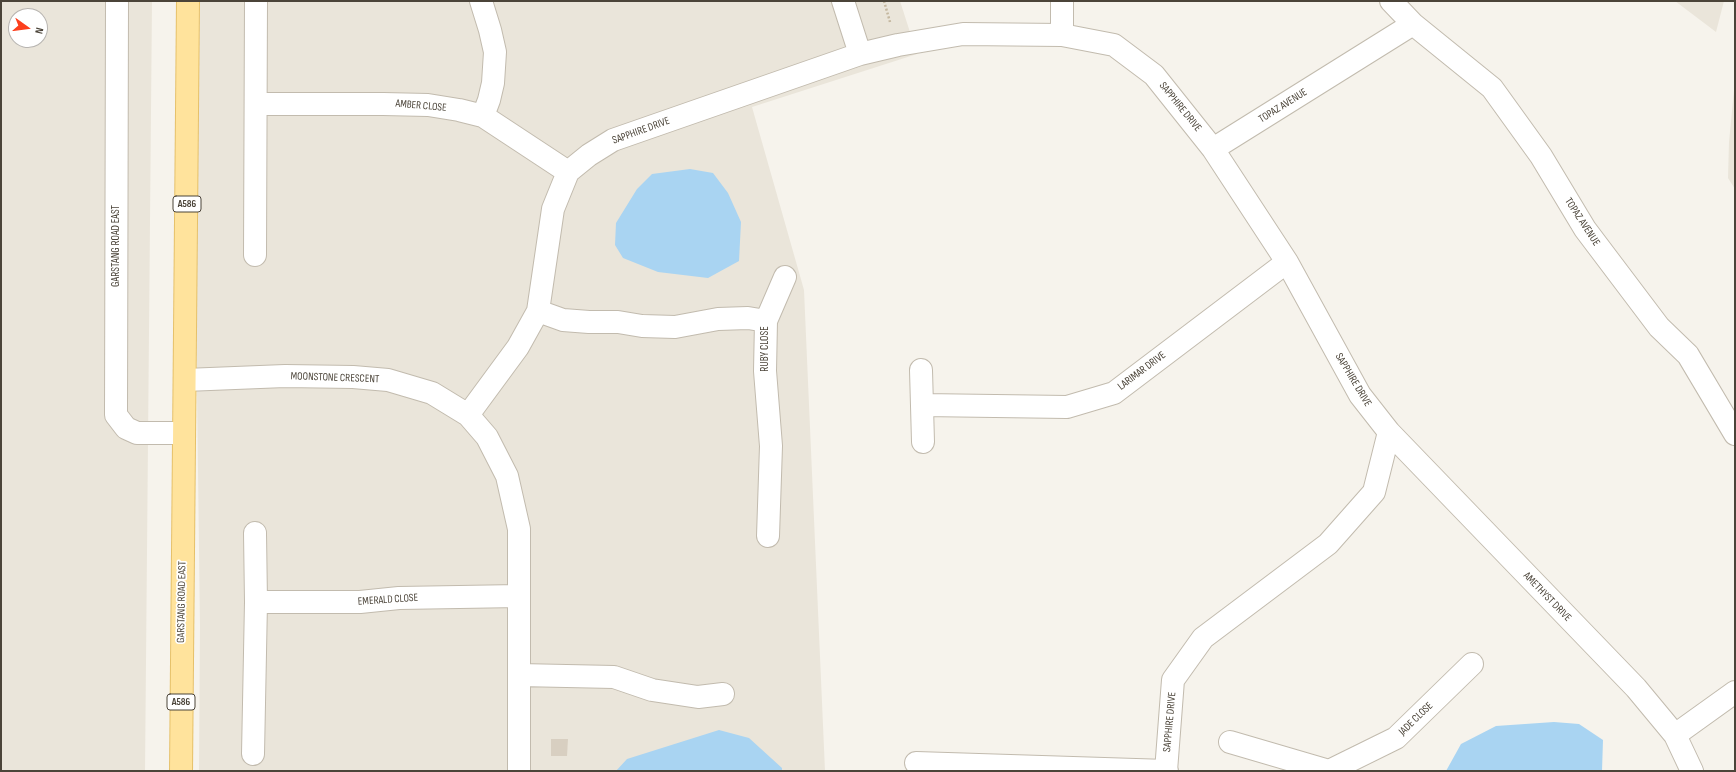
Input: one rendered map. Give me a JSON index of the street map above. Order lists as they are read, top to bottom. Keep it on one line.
{"streets":{"main road":["A586","GARSTANG ROAD EAST"],"street":["AMBER CLOSE","TOPAZ AVENUE","SAPPHIRE DRIVE","RUBY CLOSE","LARIMAR DRIVE","MOONSTONE CRESCENT","AMETHYST DRIVE","EMERALD CLOSE","JADE CLOSE"]},"crossings":[["AMBER CLOSE","SAPPHIRE DRIVE"],["TOPAZ AVENUE","SAPPHIRE DRIVE"],["SAPPHIRE DRIVE","RUBY CLOSE"],["SAPPHIRE DRIVE","LARIMAR DRIVE"],["SAPPHIRE DRIVE","MOONSTONE CRESCENT"],["SAPPHIRE DRIVE","AMETHYST DRIVE"],["GARSTANG ROAD EAST","MOONSTONE CRESCENT"],["MOONSTONE CRESCENT","EMERALD CLOSE"]],"north":"right"}
